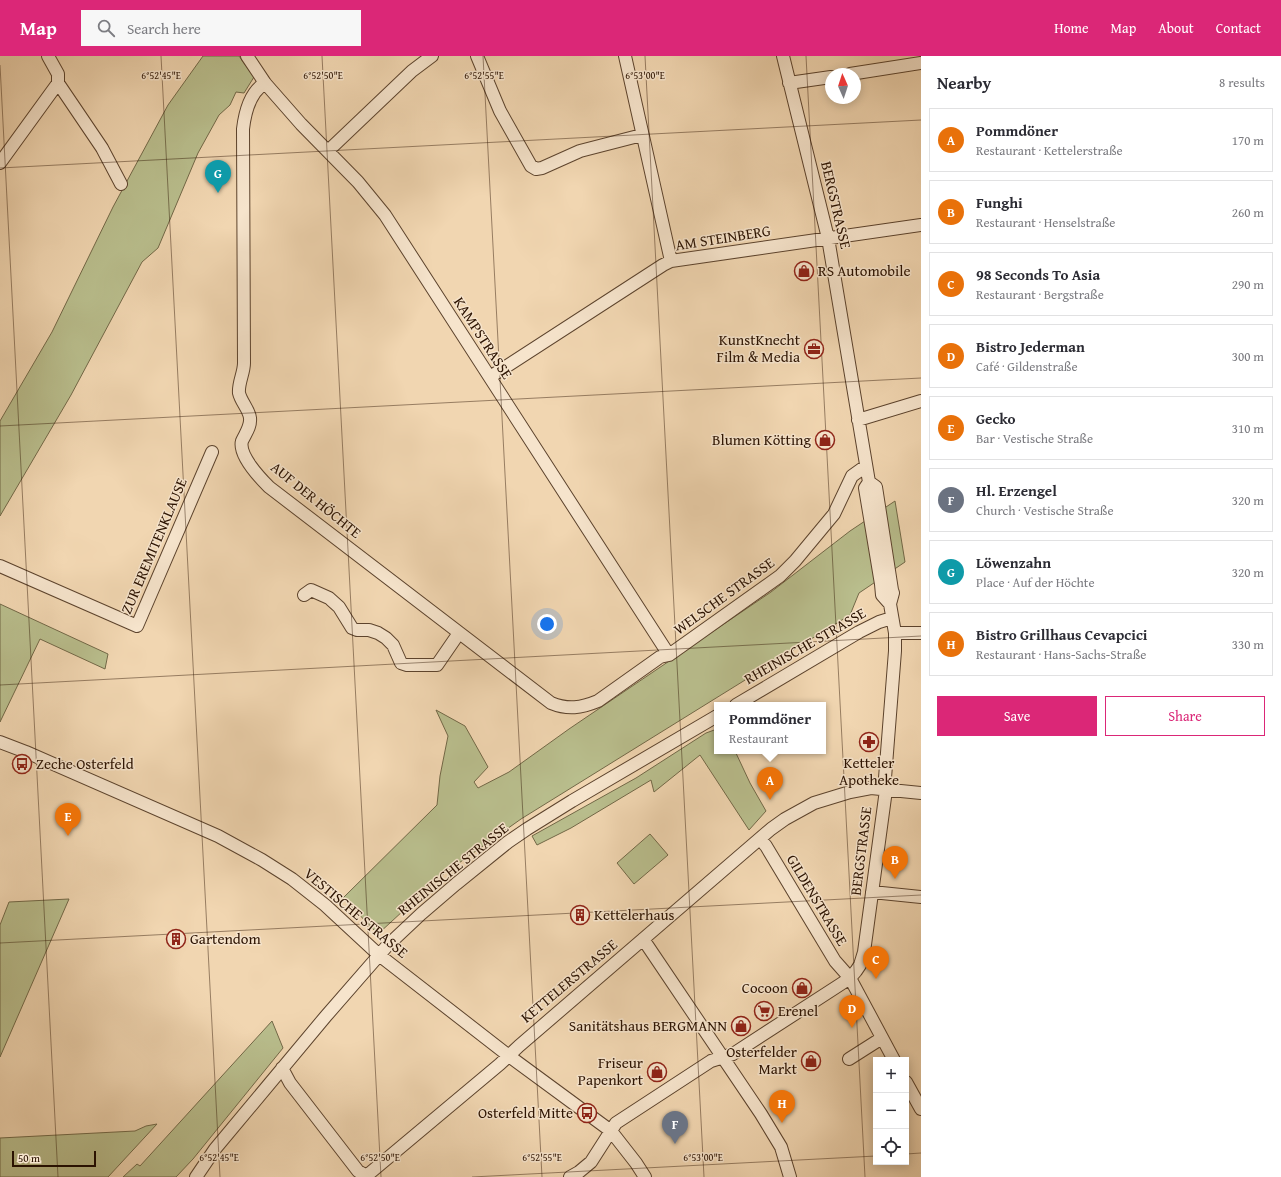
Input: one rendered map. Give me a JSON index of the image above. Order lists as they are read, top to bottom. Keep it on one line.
{"streets":{"street":["BERGSTRASSE","AM STEINBERG","KAMPSTRASSE","AUF DER HÖCHTE","ZUR EREMITENKLAUSE","WELSCHE STRASSE","RHEINISCHE STRASSE","GILDENSTRASSE","VESTISCHE STRASSE","KETTELERSTRASSE"]},"crossings":[["BERGSTRASSE","AM STEINBERG"],["BERGSTRASSE","WELSCHE STRASSE"],["BERGSTRASSE","RHEINISCHE STRASSE"],["BERGSTRASSE","GILDENSTRASSE"],["BERGSTRASSE","KETTELERSTRASSE"],["AM STEINBERG","KAMPSTRASSE"],["KAMPSTRASSE","AUF DER HÖCHTE"],["KAMPSTRASSE","WELSCHE STRASSE"],["AUF DER HÖCHTE","WELSCHE STRASSE"],["RHEINISCHE STRASSE","VESTISCHE STRASSE"],["GILDENSTRASSE","KETTELERSTRASSE"],["VESTISCHE STRASSE","KETTELERSTRASSE"]],"places":{"shop":["RS Automobile","Blumen Kötting","Cocoon","Sanitätshaus BERGMANN","Osterfelder Markt","Friseur Papenkort"],"office":["KunstKnecht Film & Media"],"pharmacy":["Ketteler Apotheke"],"bus stop":["Zeche Osterfeld","Osterfeld Mitte"],"building":["Kettelerhaus","Gartendom"],"supermarket":["Erenel"]},"scale_bar":"50 m","north":"top","page":{"header":"Map","search":"Search here","nav":["Home","Map","About","Contact"],"heading":["Nearby","8 results"],"list":[{"mark":"A","name":"Pommdöner","note":"Restaurant · Kettelerstraße","value":"170 m"},{"mark":"B","name":"Funghi","note":"Restaurant · Henselstraße","value":"260 m"},{"mark":"C","name":"98 Seconds To Asia","note":"Restaurant · Bergstraße","value":"290 m"},{"mark":"D","name":"Bistro Jederman","note":"Café · Gildenstraße","value":"300 m"},{"mark":"E","name":"Gecko","note":"Bar · Vestische Straße","value":"310 m"},{"mark":"F","name":"Hl. Erzengel","note":"Church · Vestische Straße","value":"320 m"},{"mark":"G","name":"Löwenzahn","note":"Place · Auf der Höchte","value":"320 m"},{"mark":"H","name":"Bistro Grillhaus Cevapcici","note":"Restaurant · Hans-Sachs-Straße","value":"330 m"}],"pins":["G","A","E","B","C","D","H","F"],"buttons":["Save","Share"],"popup":["Pommdöner","Restaurant"],"map_buttons":["+","−"],"scale":"50 m"},"coordinates":["6°52'45\"E","6°52'50\"E","6°52'55\"E","6°53'00\"E"]}
